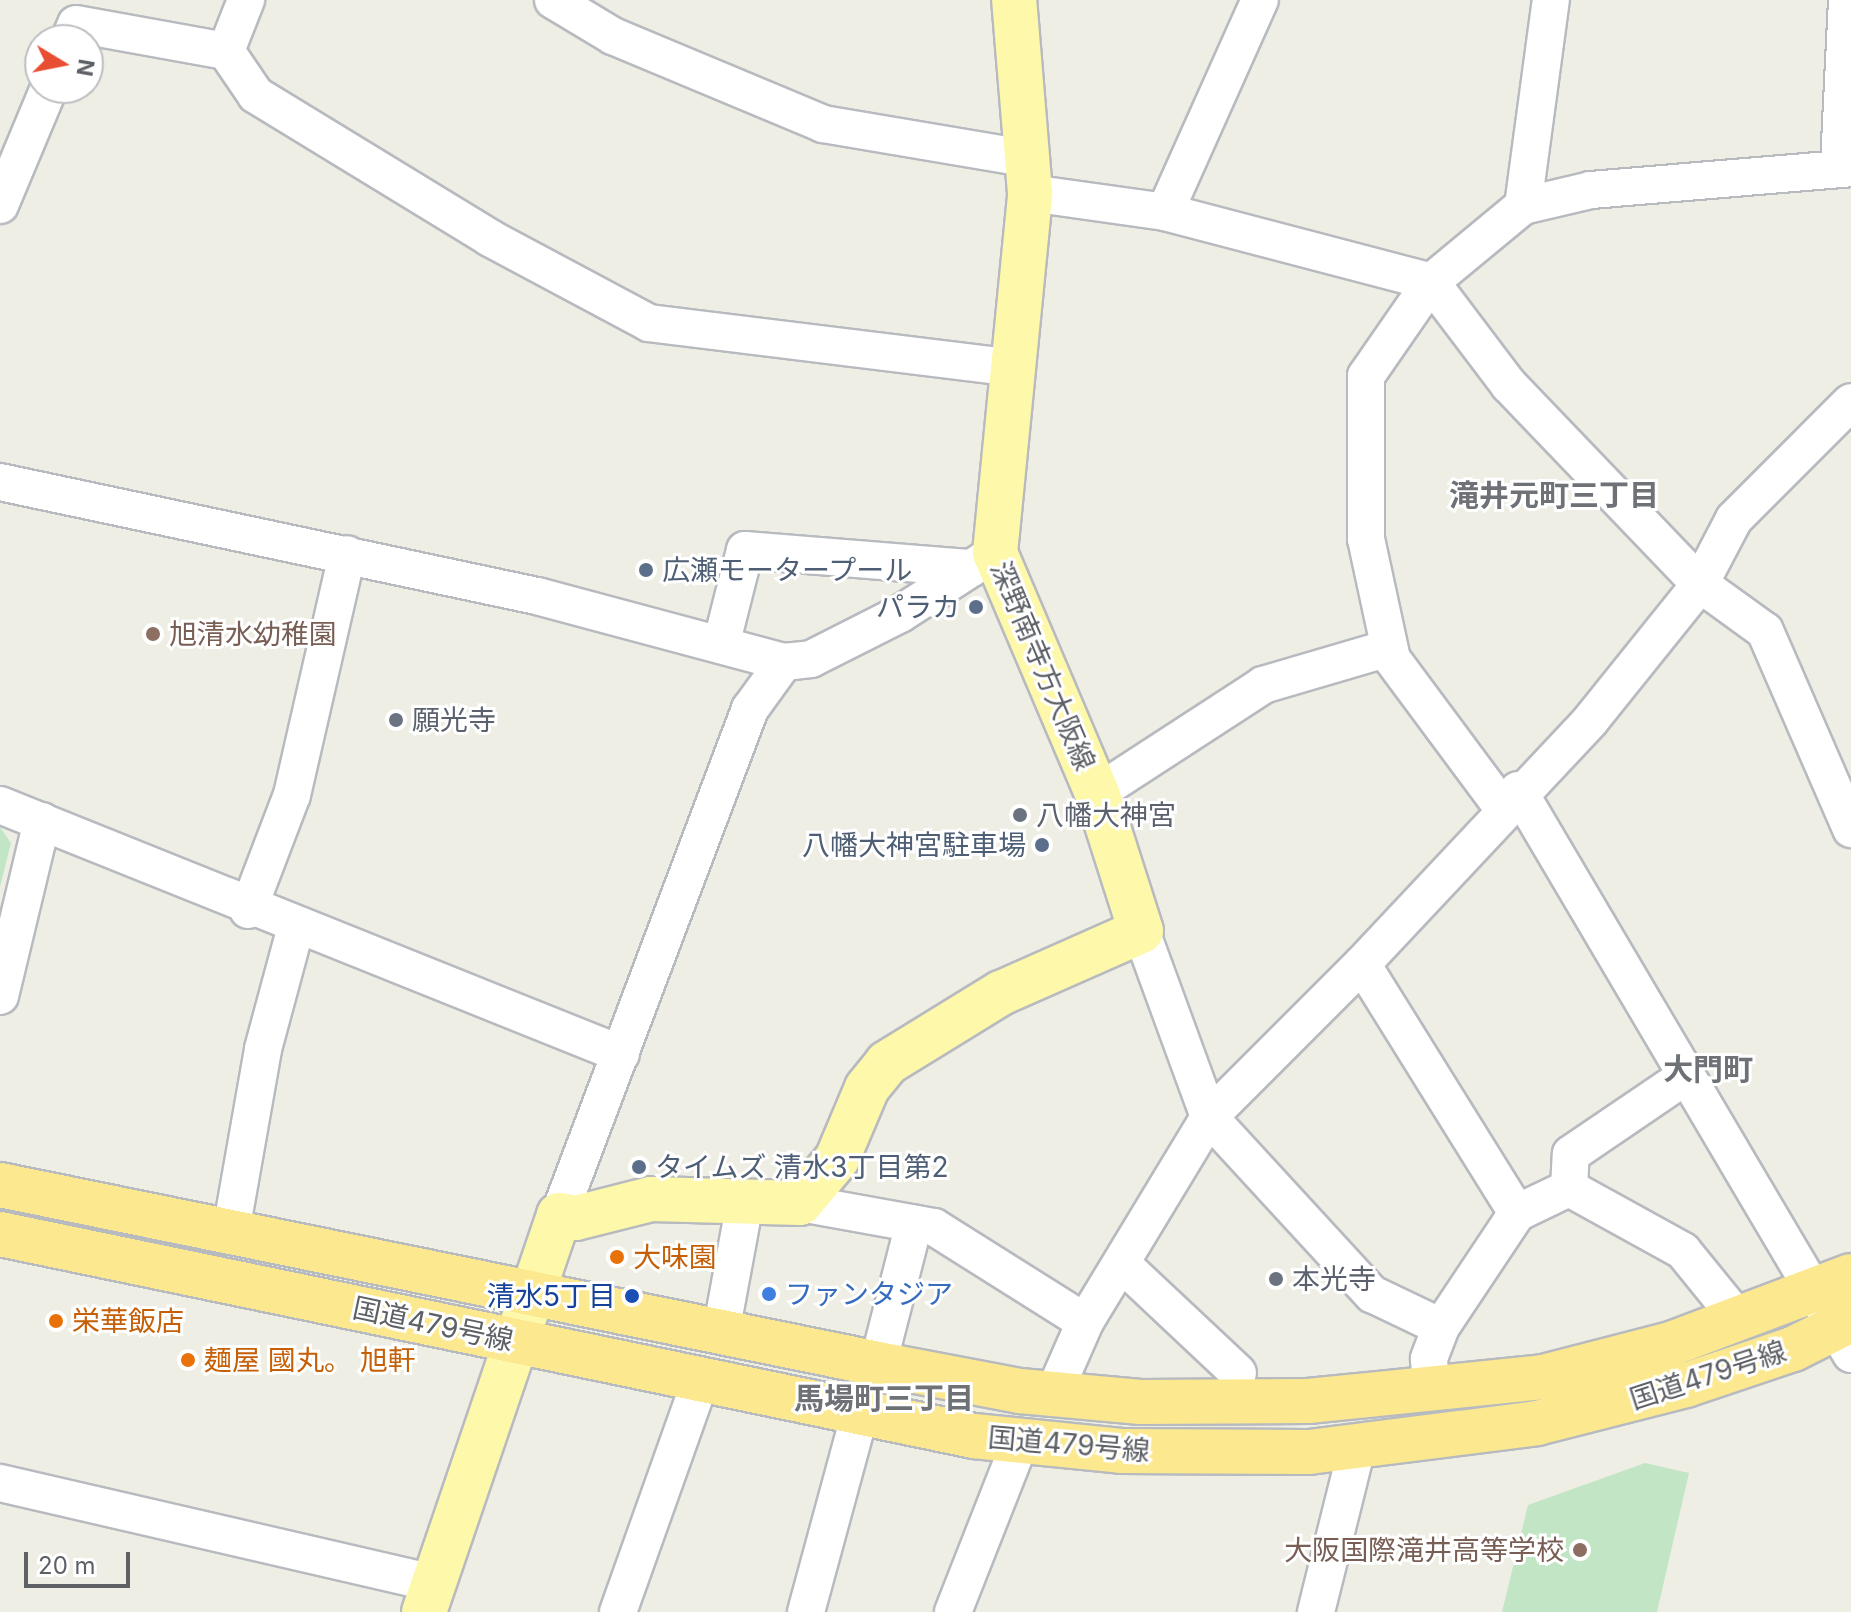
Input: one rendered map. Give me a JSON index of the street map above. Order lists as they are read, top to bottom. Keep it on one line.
{"streets":{"highway":["国道479号線"],"main road":["深野南寺方大阪線"]},"districts":["滝井元町三丁目","大門町","馬場町三丁目"],"places":["広瀬モータープール","パラカ","旭清水幼稚園","願光寺","八幡大神宮","八幡大神宮駐車場","タイムズ 清水3丁目第2","大味園","本光寺","ファンタジア","清水5丁目","栄華飯店","麺屋 國丸。 旭軒","大阪国際滝井高等学校"],"scale_bar":"20 m","north":"right"}
